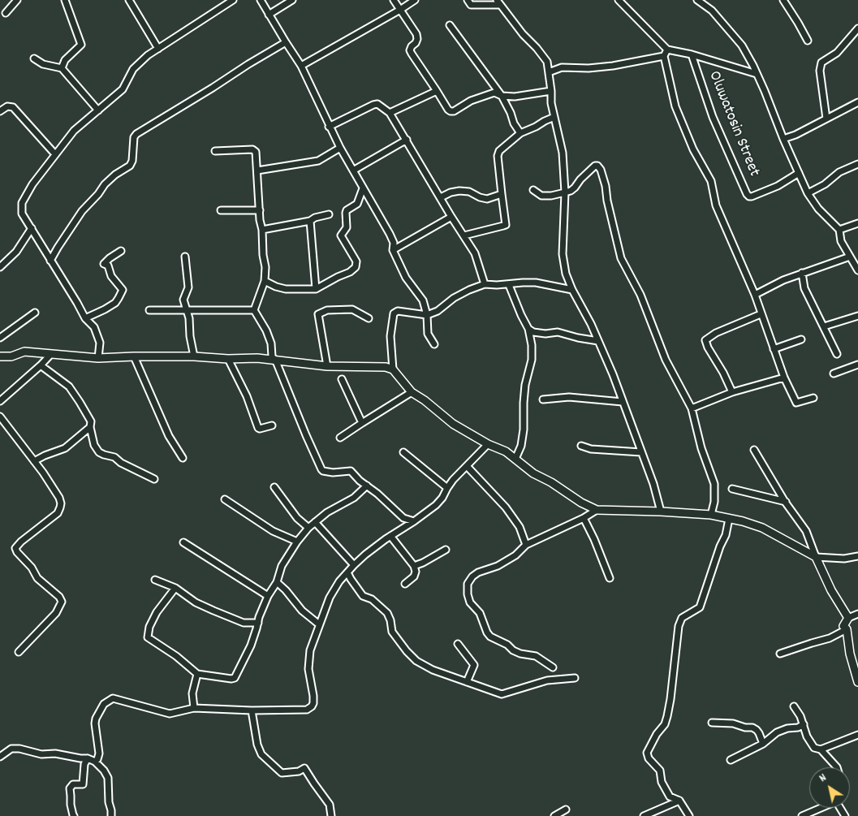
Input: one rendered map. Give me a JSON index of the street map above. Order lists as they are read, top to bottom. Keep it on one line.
{"streets":{"street":["Oluwatosin Street"]},"north":"top left"}
